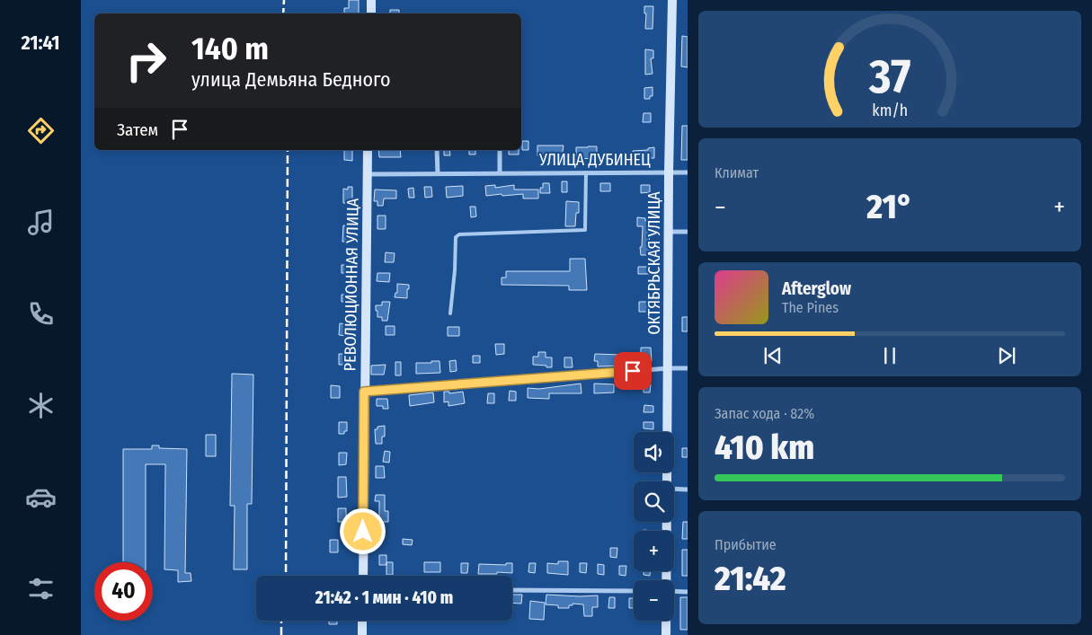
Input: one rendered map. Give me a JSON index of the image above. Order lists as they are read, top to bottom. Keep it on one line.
{"streets":{"main road":["ОКТЯБРЬСКАЯ УЛИЦА","РЕВОЛЮЦИОННАЯ УЛИЦА"],"street":["УЛИЦА ДУБИНЕЦ"]},"crossings":[["УЛИЦА ДУБИНЕЦ","ОКТЯБРЬСКАЯ УЛИЦА"],["УЛИЦА ДУБИНЕЦ","РЕВОЛЮЦИОННАЯ УЛИЦА"]],"page":{"tabs":"21:41","turn":["140 m","улица Демьяна Бедного"],"then":"Затем","tile":["Климат",["Запас хода · 82%","410 km"],["Прибытие","21:42"]],"heat":["−","21°","+"],"song":["Afterglow","The Pines"],"map_buttons":["+","−"],"limit":"40","trip":"21:42 · 1 мин · 410 m","gauge":["37","km/h"]}}
